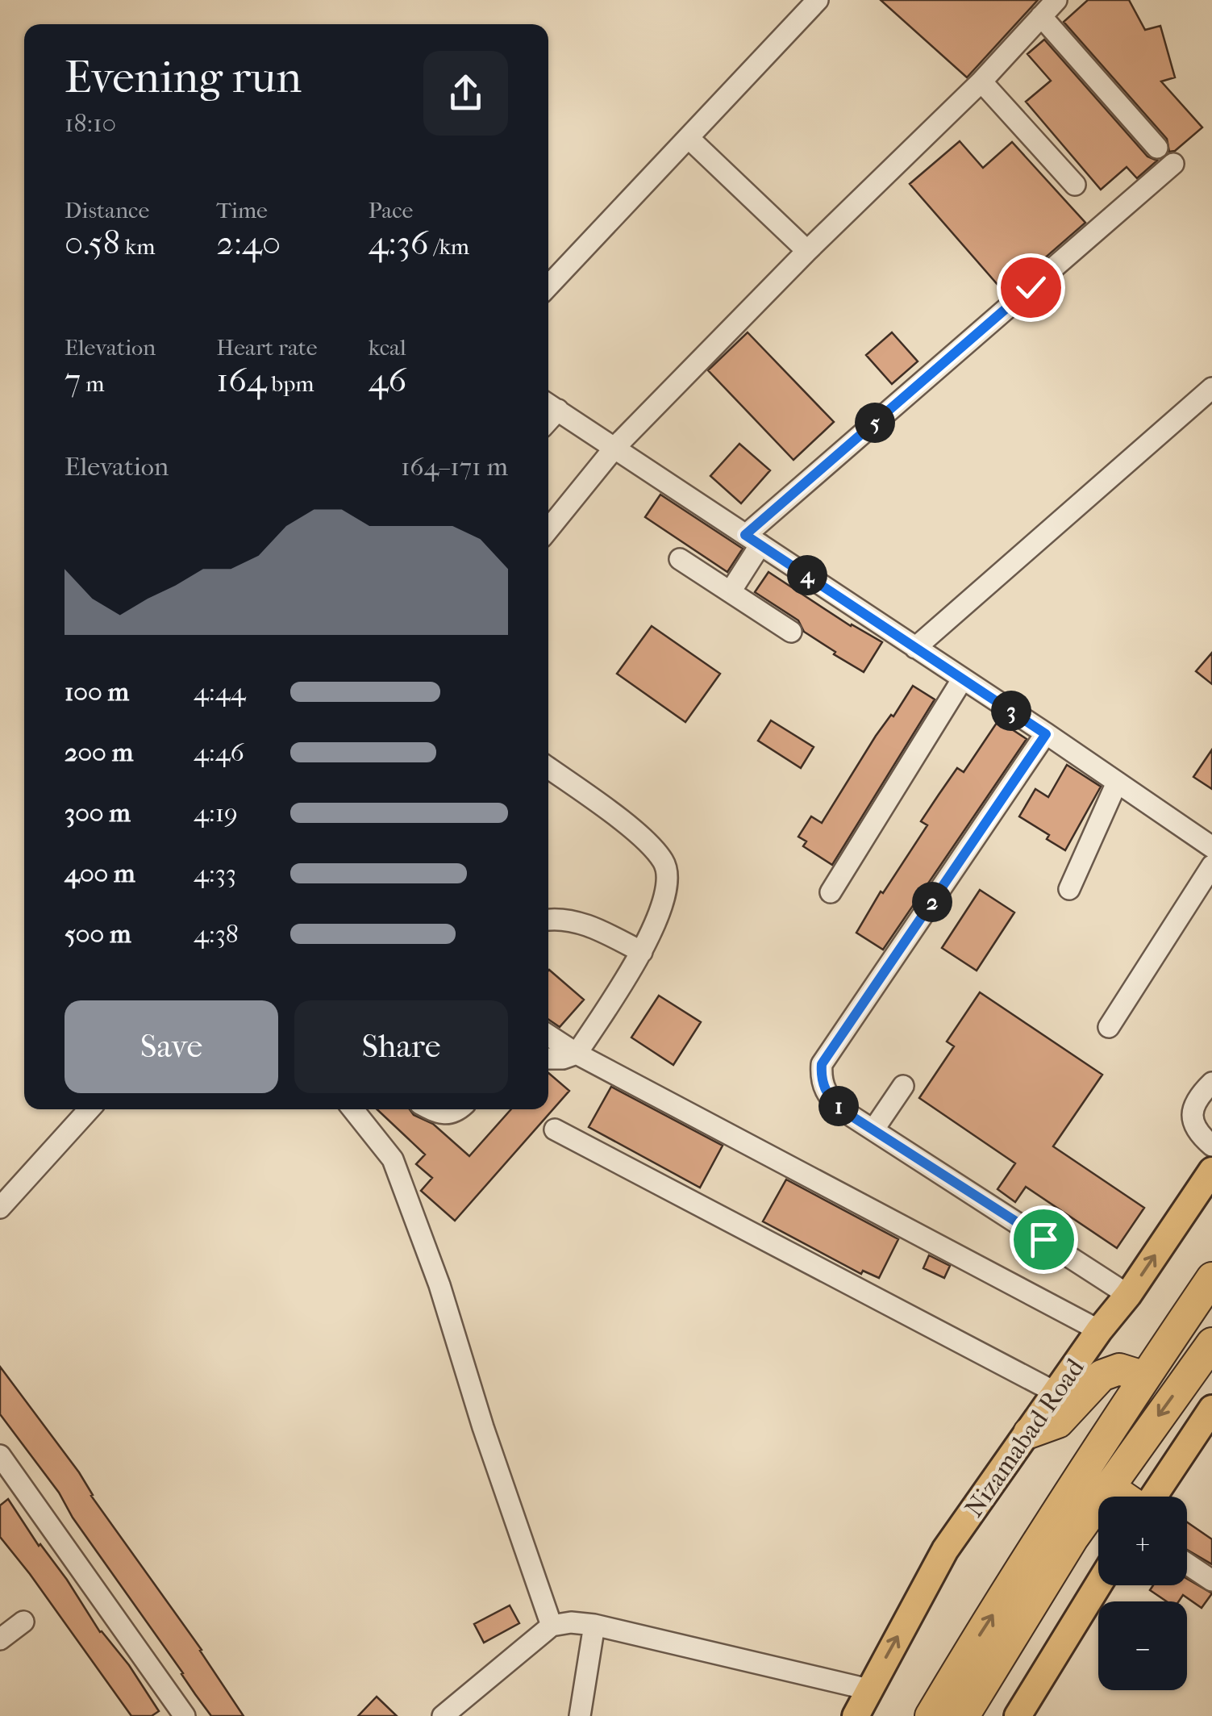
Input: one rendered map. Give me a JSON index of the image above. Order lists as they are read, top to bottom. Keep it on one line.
{"streets":{"main road":["Nizamabad Road"]},"page":{"heading":["Evening run","18:10"],"stats":[["Distance","0.58 km"],["Time","2:40"],["Pace","4:36 /km"],["Elevation","7 m"],["Heart rate","164 bpm"],["kcal","46"]],"pins":["5","4","3","2","1"],"chart":["Elevation","164–171 m"],"list":[{"name":"100 m","note":"4:44"},{"name":"200 m","note":"4:46"},{"name":"300 m","note":"4:19"},{"name":"400 m","note":"4:33"},{"name":"500 m","note":"4:38"}],"buttons":["Save","Share"],"map_buttons":["+","−"]}}
